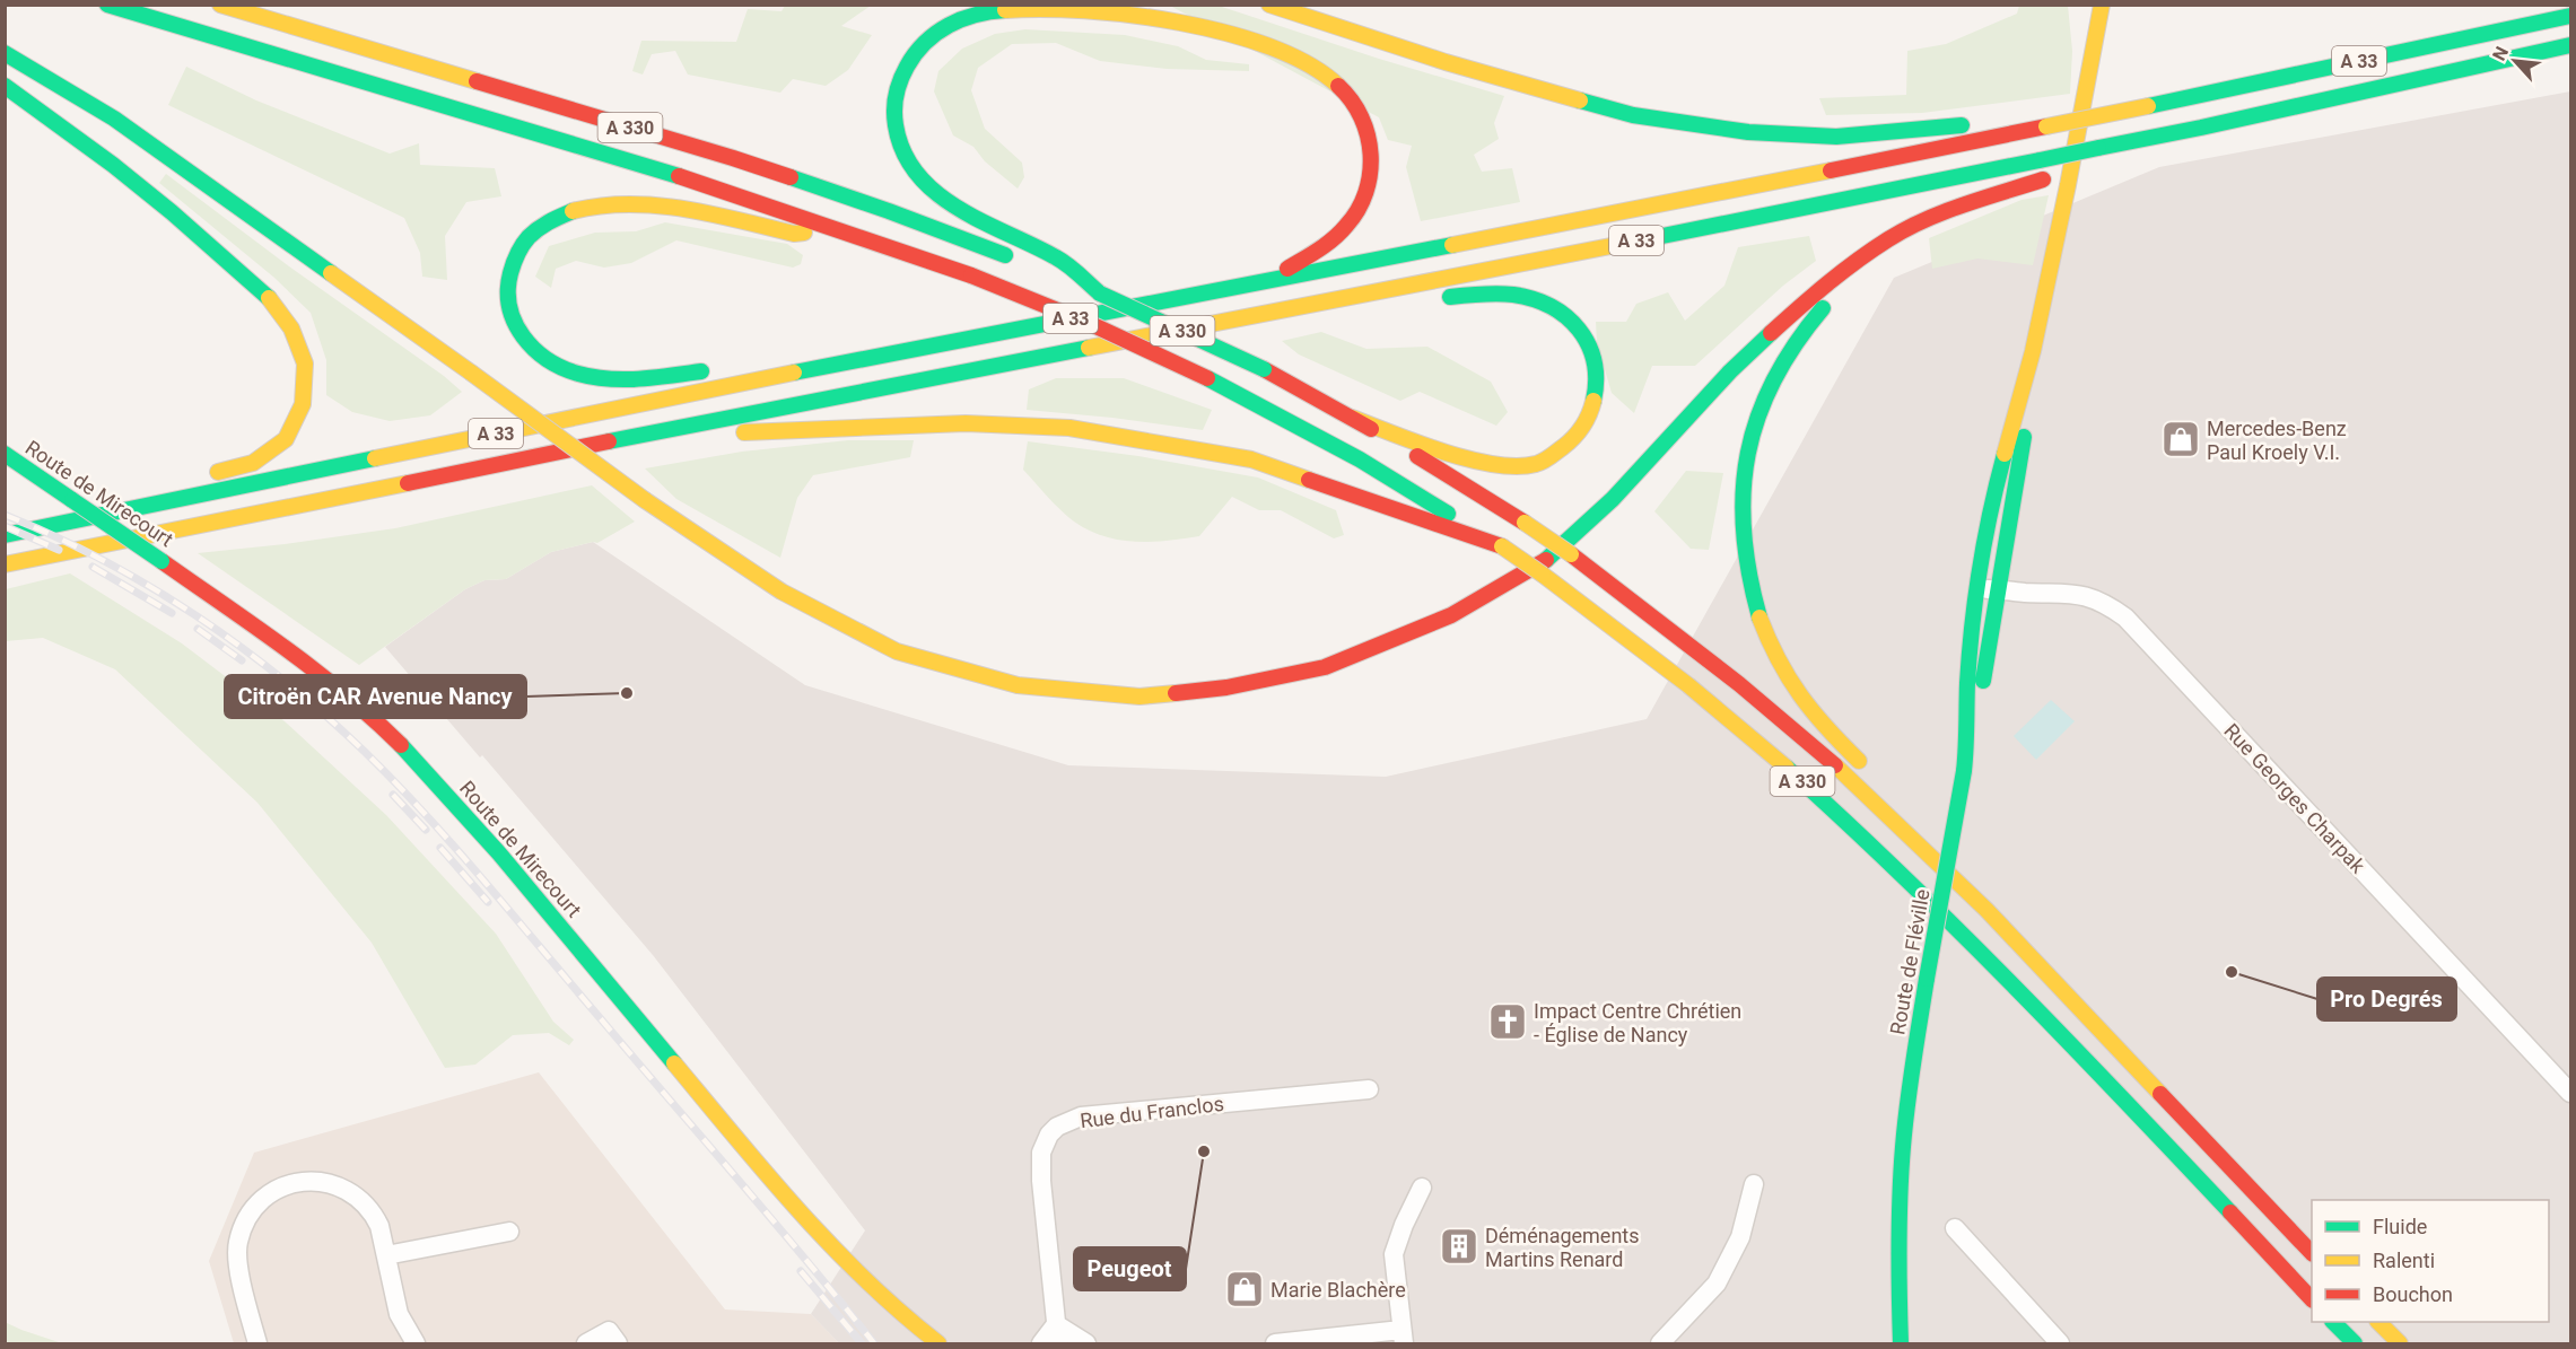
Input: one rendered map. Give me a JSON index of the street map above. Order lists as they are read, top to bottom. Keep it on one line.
{"streets":{"main road":["A 33","A 330","Route de Mirecourt","Route de Fléville"],"street":["Rue Georges Charpak","Rue du Franclos"]},"crossings":[["Rue Georges Charpak","Route de Fléville"]],"places":{"shop":["Mercedes-Benz Paul Kroely V.I.","Marie Blachère"],"other":["Citroën CAR Avenue Nancy","Pro Degrés","Peugeot"],"church":["Impact Centre Chrétien - Église de Nancy"],"building":["Déménagements Martins Renard"]},"legend":["Fluide","Ralenti","Bouchon"],"north":"top left"}
